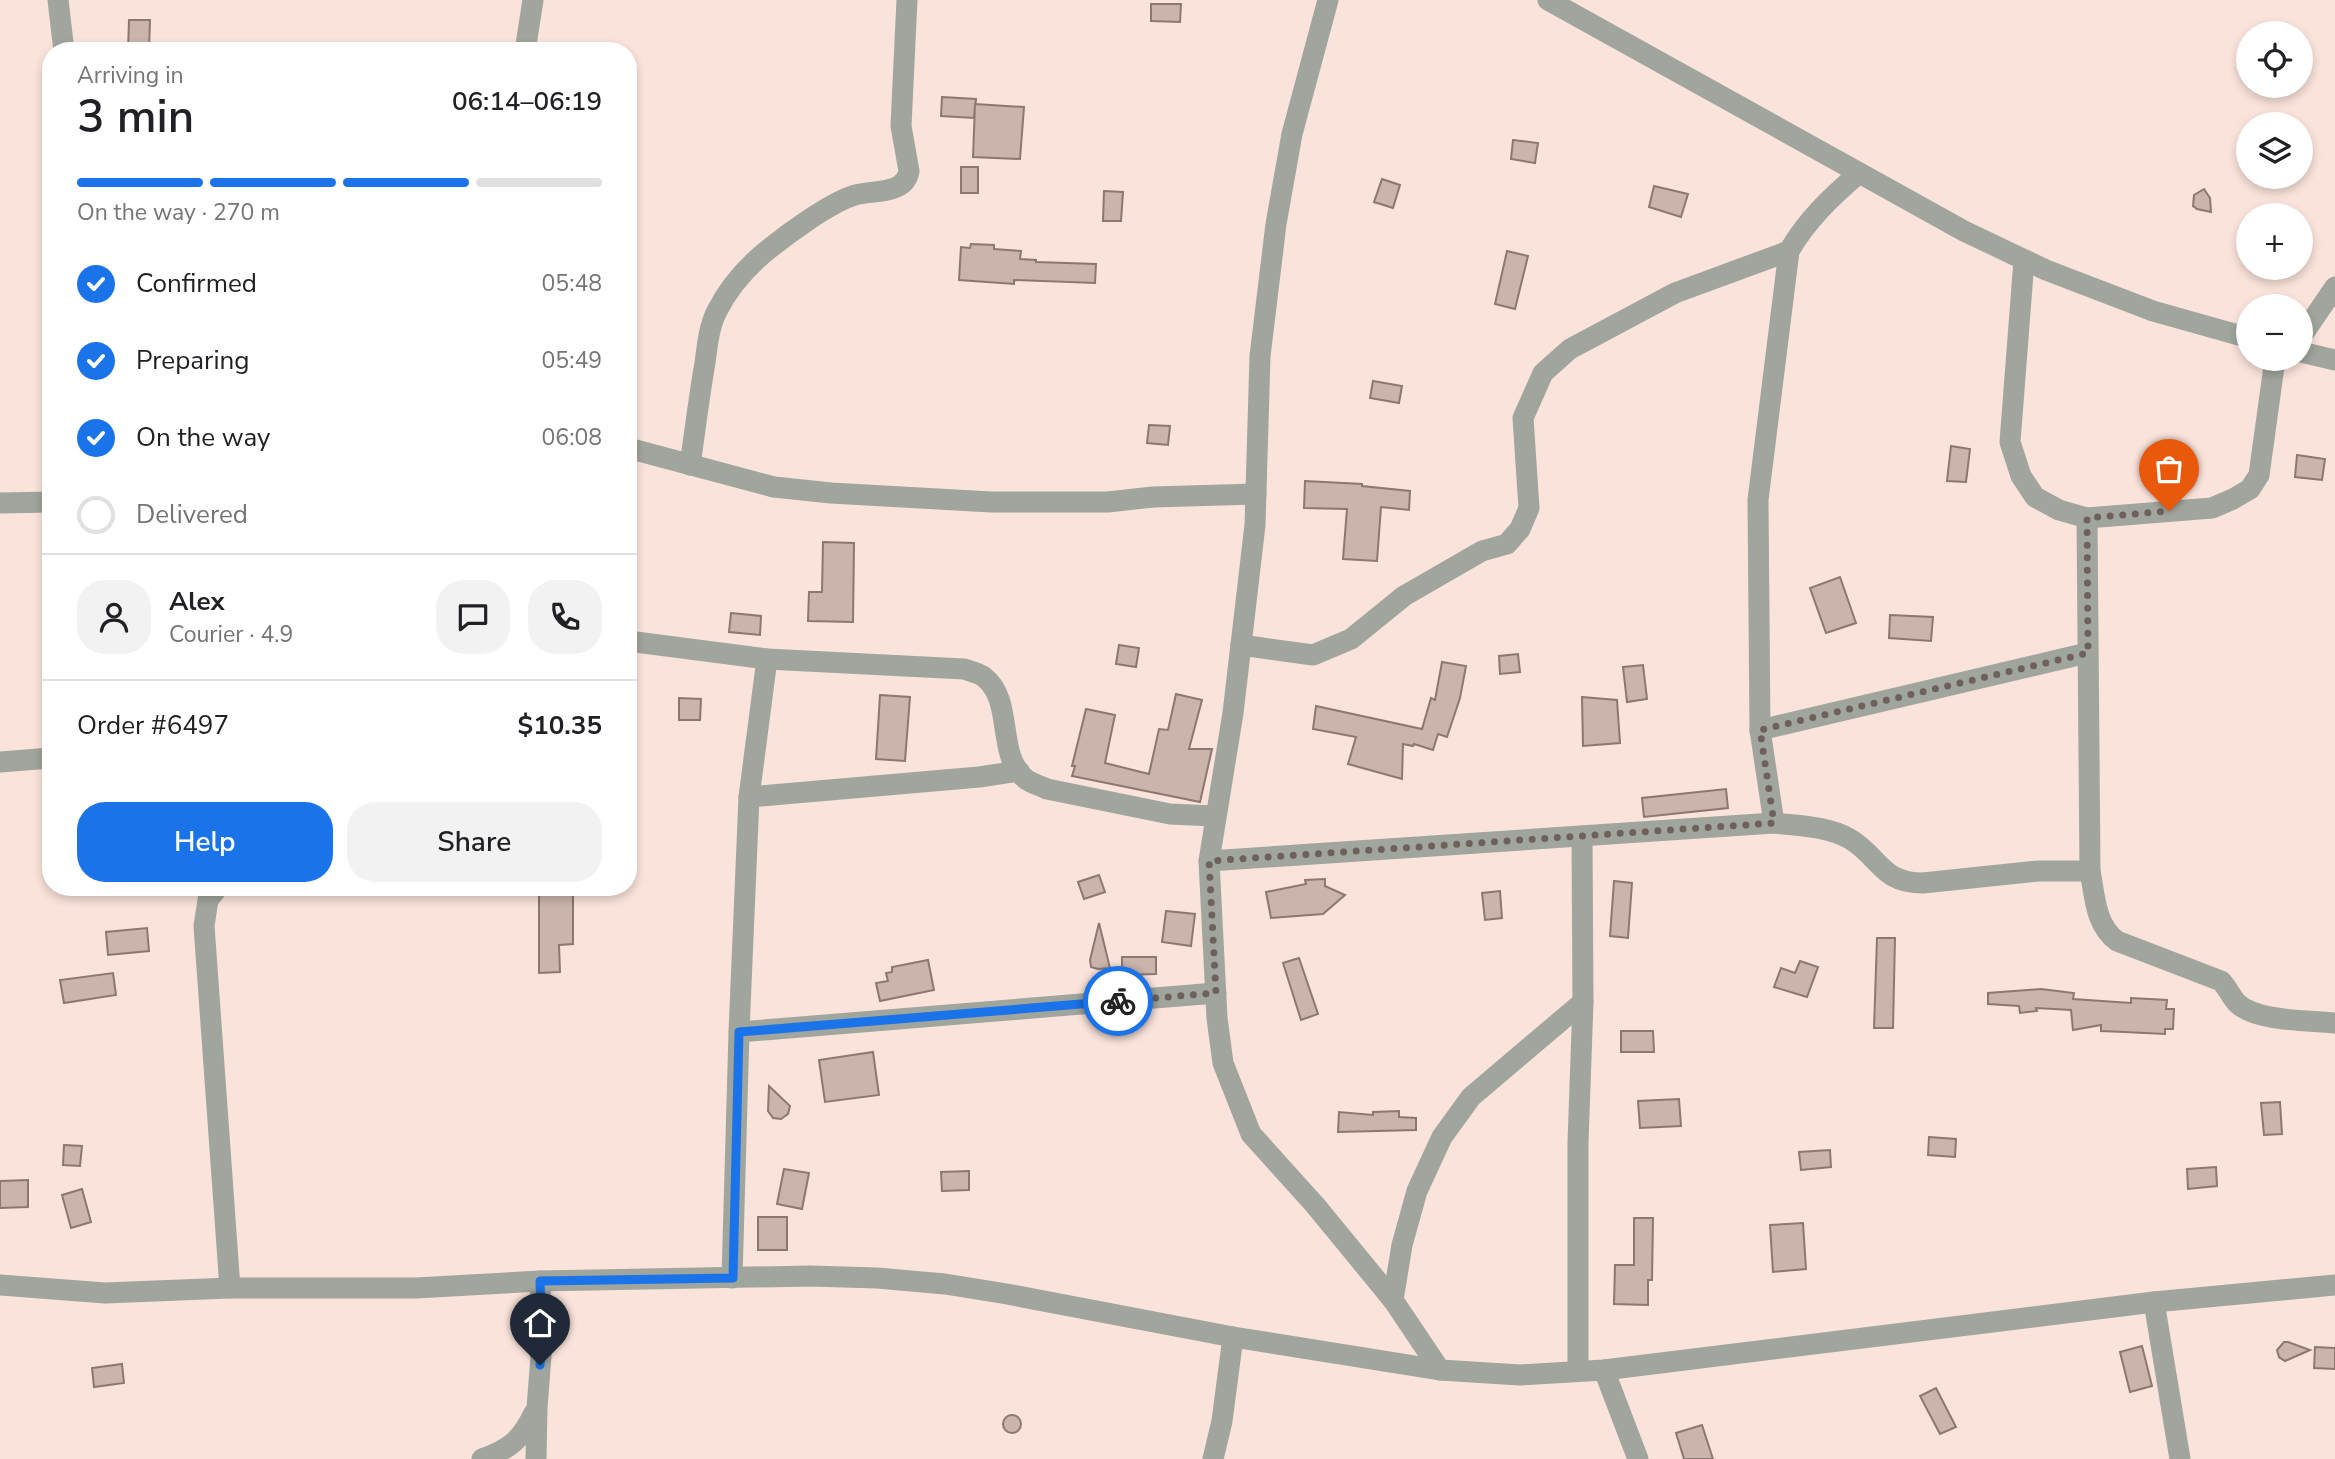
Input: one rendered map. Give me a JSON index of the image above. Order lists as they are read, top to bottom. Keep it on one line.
{"page":{"map_buttons":["+","−"],"heading":["3 min","Arriving in","06:14–06:19"],"panel":["Alex","Courier · 4.9","Order #6497","$10.35"],"bar":"On the way · 270 m","list":[["Confirmed","05:48"],["Preparing","05:49"],["On the way","06:08"],"Delivered"],"buttons":["Help","Share"]}}
